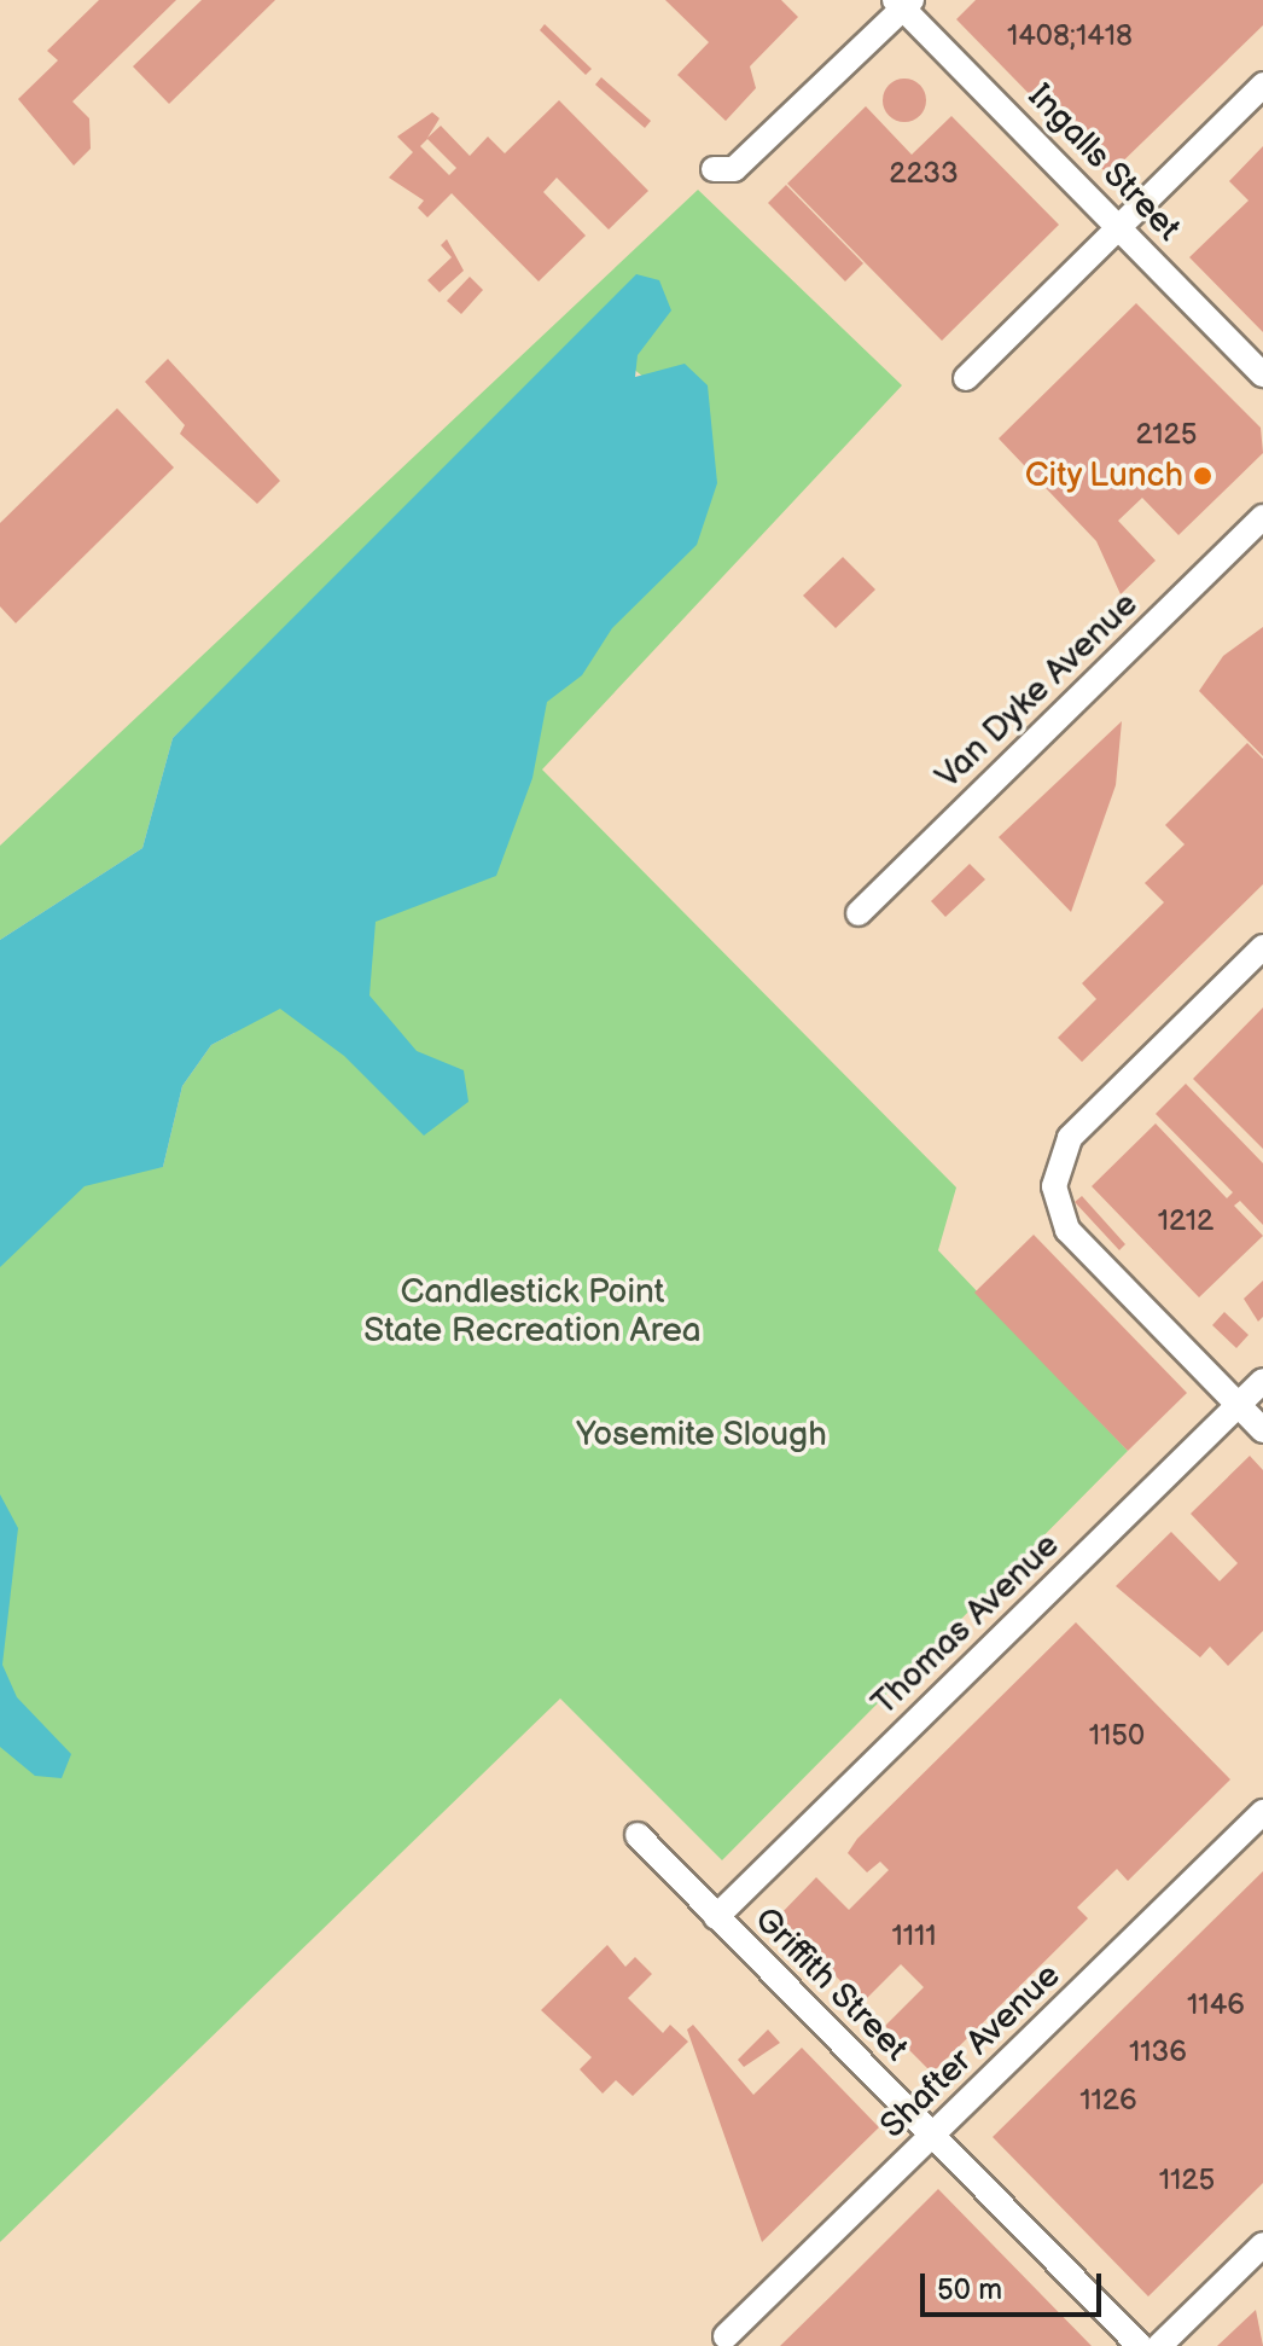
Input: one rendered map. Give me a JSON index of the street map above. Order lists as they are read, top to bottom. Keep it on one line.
{"streets":{"street":["Ingalls Street","Van Dyke Avenue","Thomas Avenue","Griffith Street","Shafter Avenue"]},"crossings":[["Thomas Avenue","Griffith Street"],["Griffith Street","Shafter Avenue"]],"parks":["Candlestick Point State Recreation Area","Yosemite Slough"],"places":["City Lunch"],"house_numbers":["1408;1418","2233","2125","1212","1150","1111","1146","1136","1126","1125"],"scale_bar":"50 m"}
